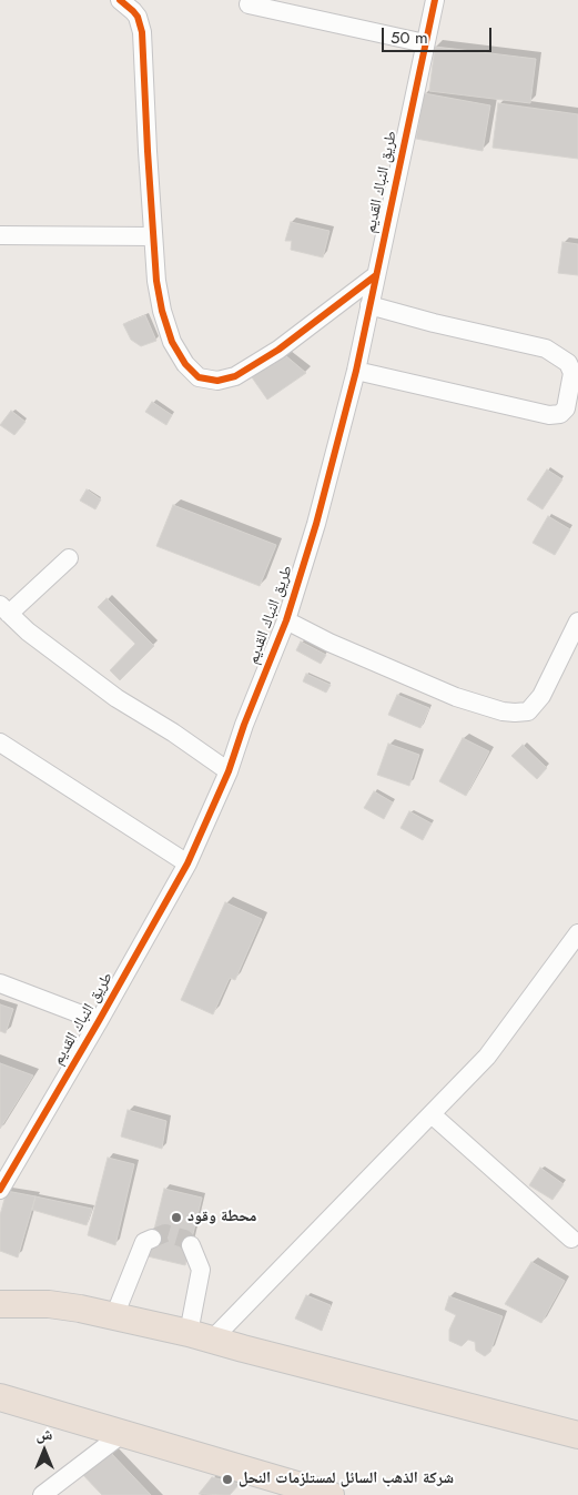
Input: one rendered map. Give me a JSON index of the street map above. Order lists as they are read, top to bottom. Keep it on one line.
{"streets":{"street":["طريق النباك القديم"]},"places":["محطة وقود","شركة الذهب السائل لمستلزمات النحل"],"scale_bar":"50 m","north":"top"}
